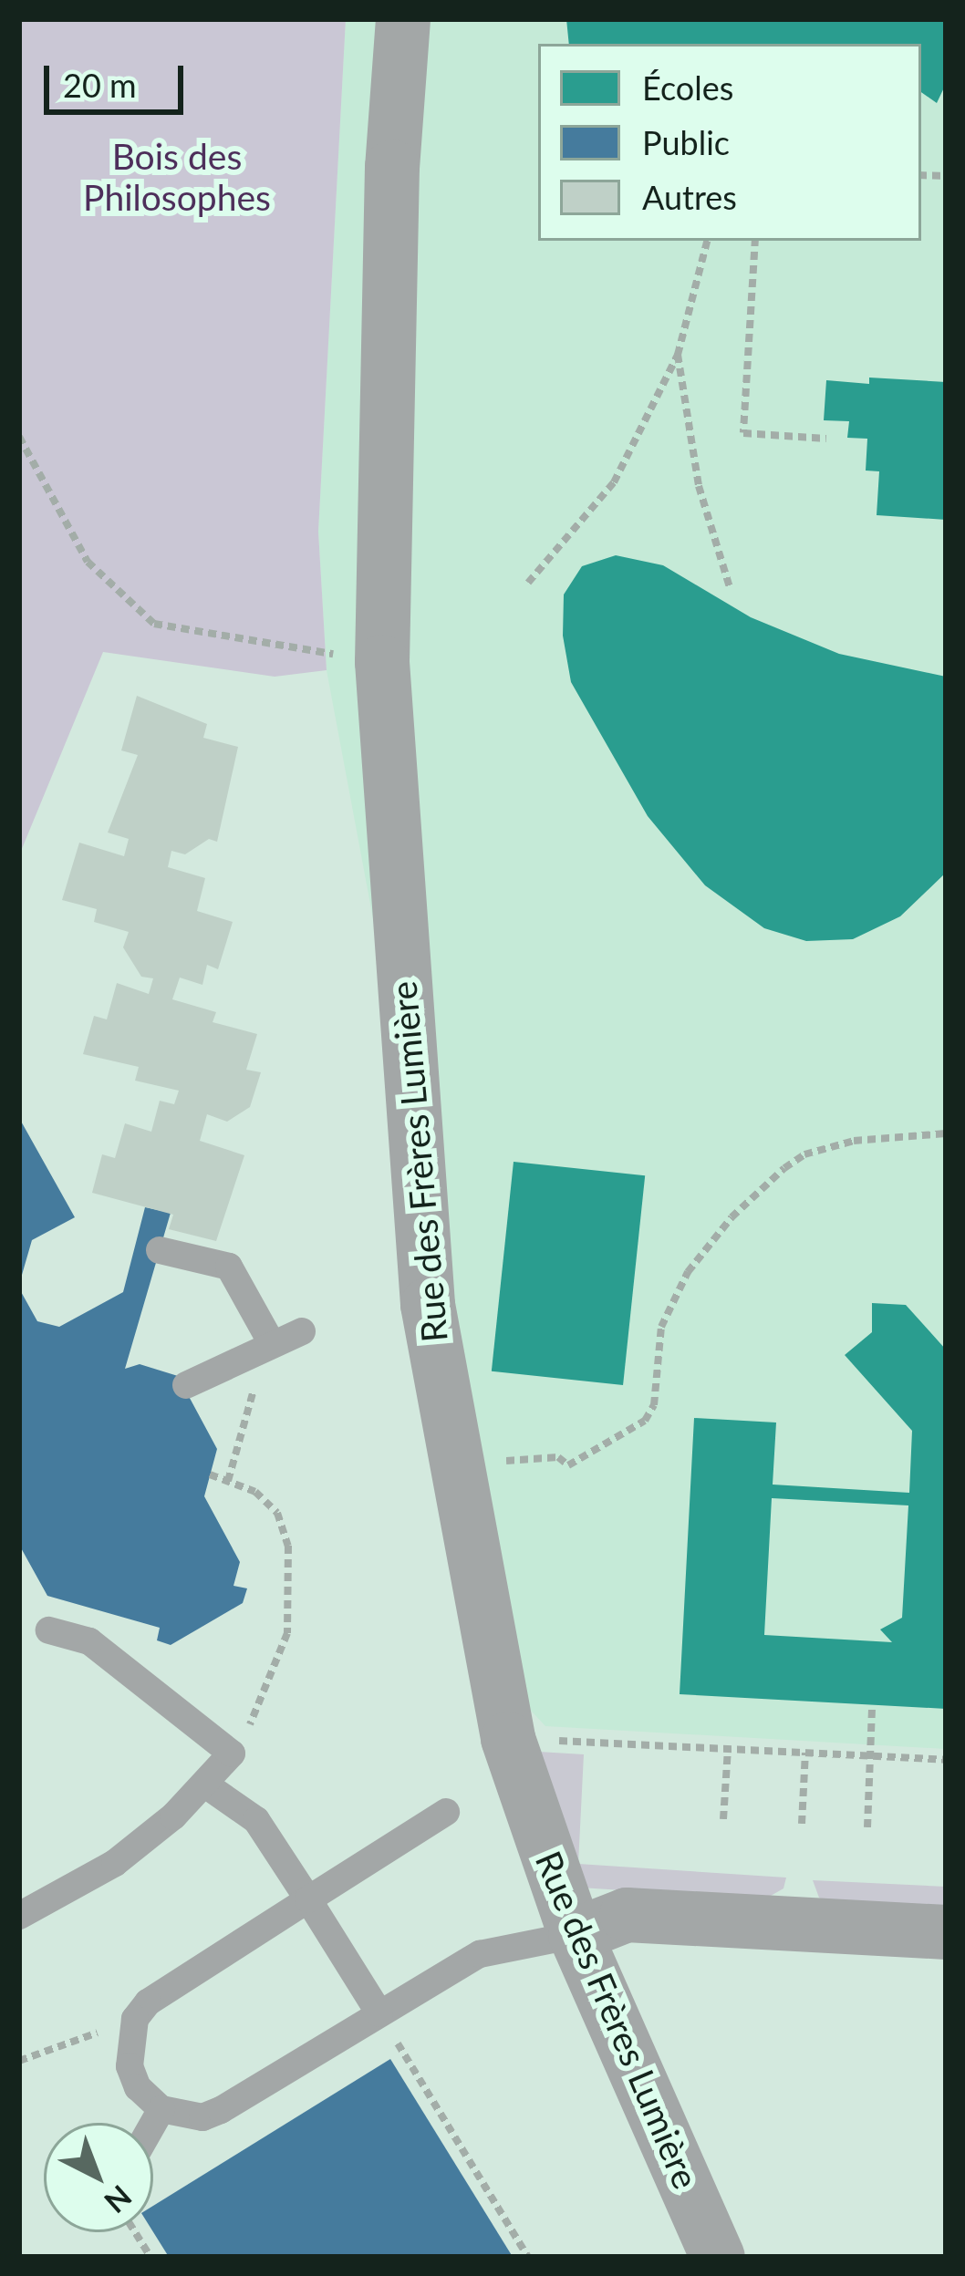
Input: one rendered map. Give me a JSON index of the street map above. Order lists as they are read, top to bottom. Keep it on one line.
{"streets":{"street":["Rue des Frères Lumière"]},"parks":["Bois des Philosophes"],"legend":["Écoles","Public","Autres"],"scale_bar":"20 m","north":"bottom right"}
